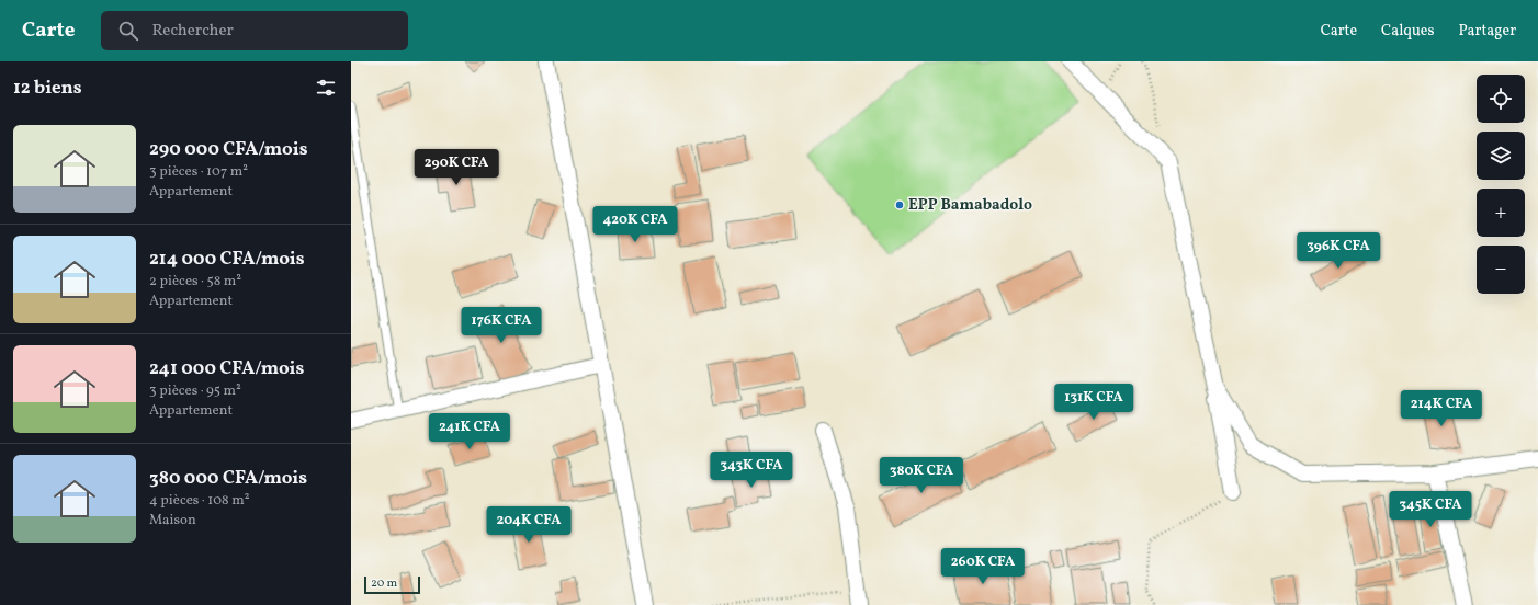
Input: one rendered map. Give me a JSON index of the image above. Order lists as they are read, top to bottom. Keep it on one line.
{"places":["EPP Bamabadolo"],"scale_bar":"20 m","page":{"header":"Carte","search":"Rechercher","nav":["Carte","Calques","Partager"],"heading":"12 biens","map_buttons":["+","−"],"list":[{"name":"290 000 CFA/mois","note":"3 pièces · 107 m² · Appartement"},{"name":"214 000 CFA/mois","note":"2 pièces · 58 m² · Appartement"},{"name":"241 000 CFA/mois","note":"3 pièces · 95 m² · Appartement"},{"name":"380 000 CFA/mois","note":"4 pièces · 108 m² · Maison"}],"price":["290K CFA","420K CFA","396K CFA","176K CFA","131K CFA","214K CFA","241K CFA","343K CFA","380K CFA","345K CFA","204K CFA","260K CFA"],"scale":"20 m"}}
